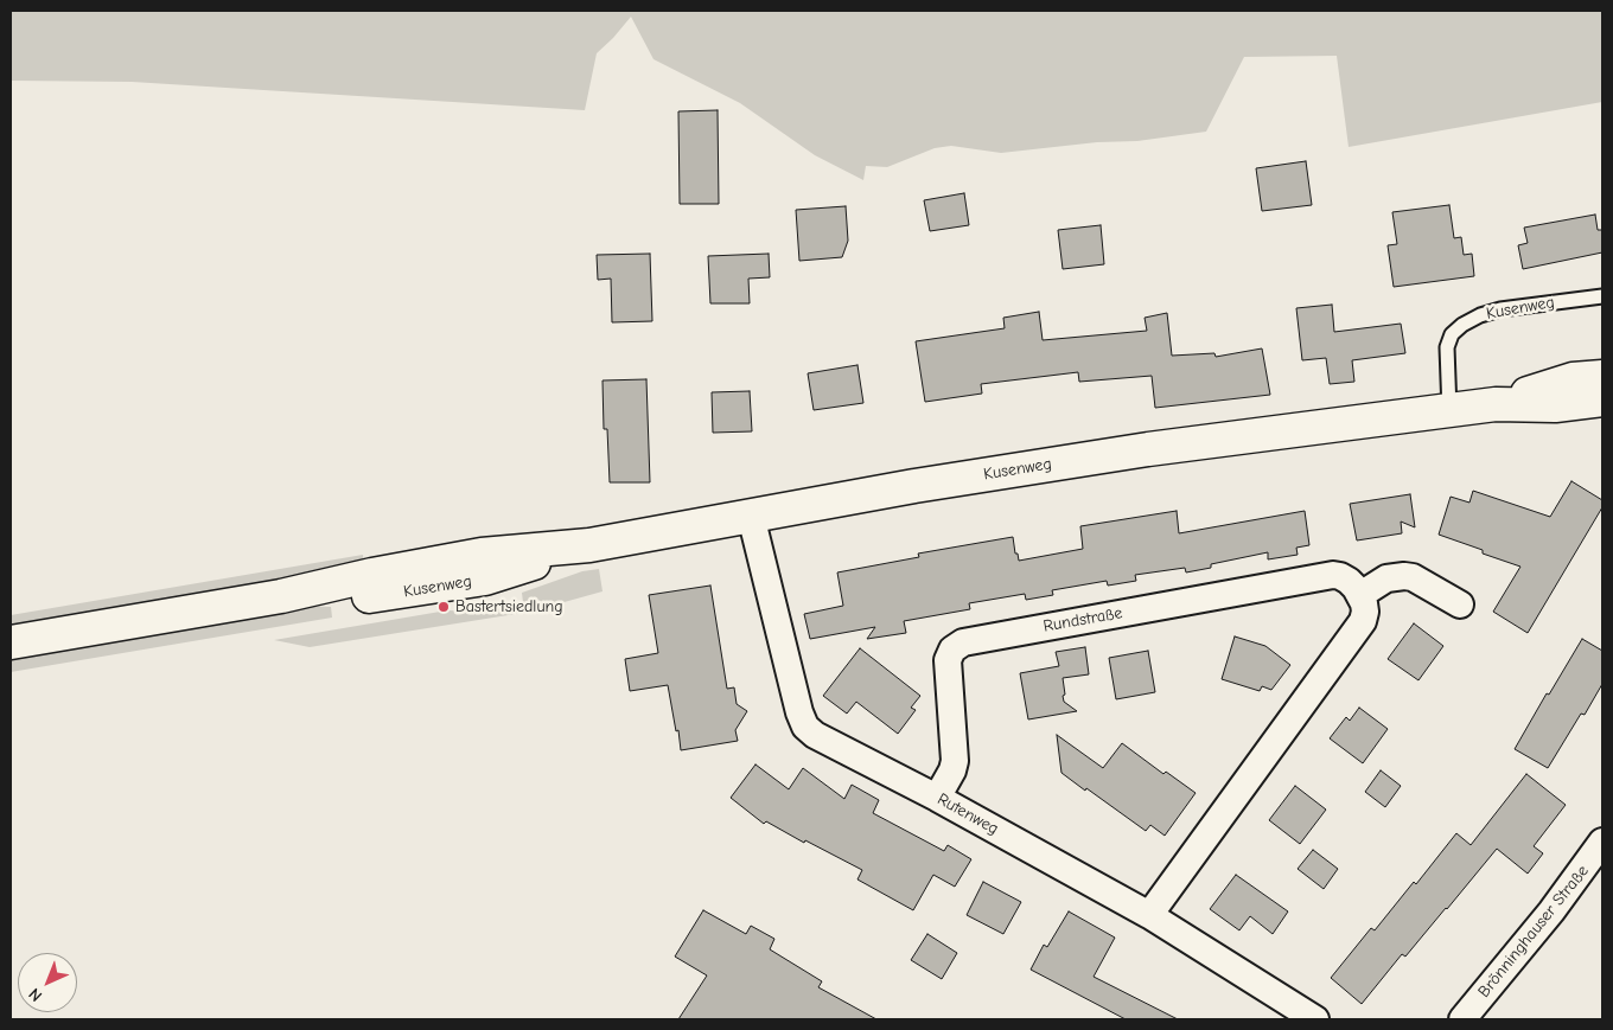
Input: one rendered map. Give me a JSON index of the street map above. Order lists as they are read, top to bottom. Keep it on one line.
{"streets":{"street":["Kusenweg","Rundstraße","Rutenweg","Brönninghauser Straße"]},"crossings":[["Kusenweg","Rutenweg"],["Rundstraße","Rutenweg"]],"places":["Bastertsiedlung"],"north":"bottom left"}
